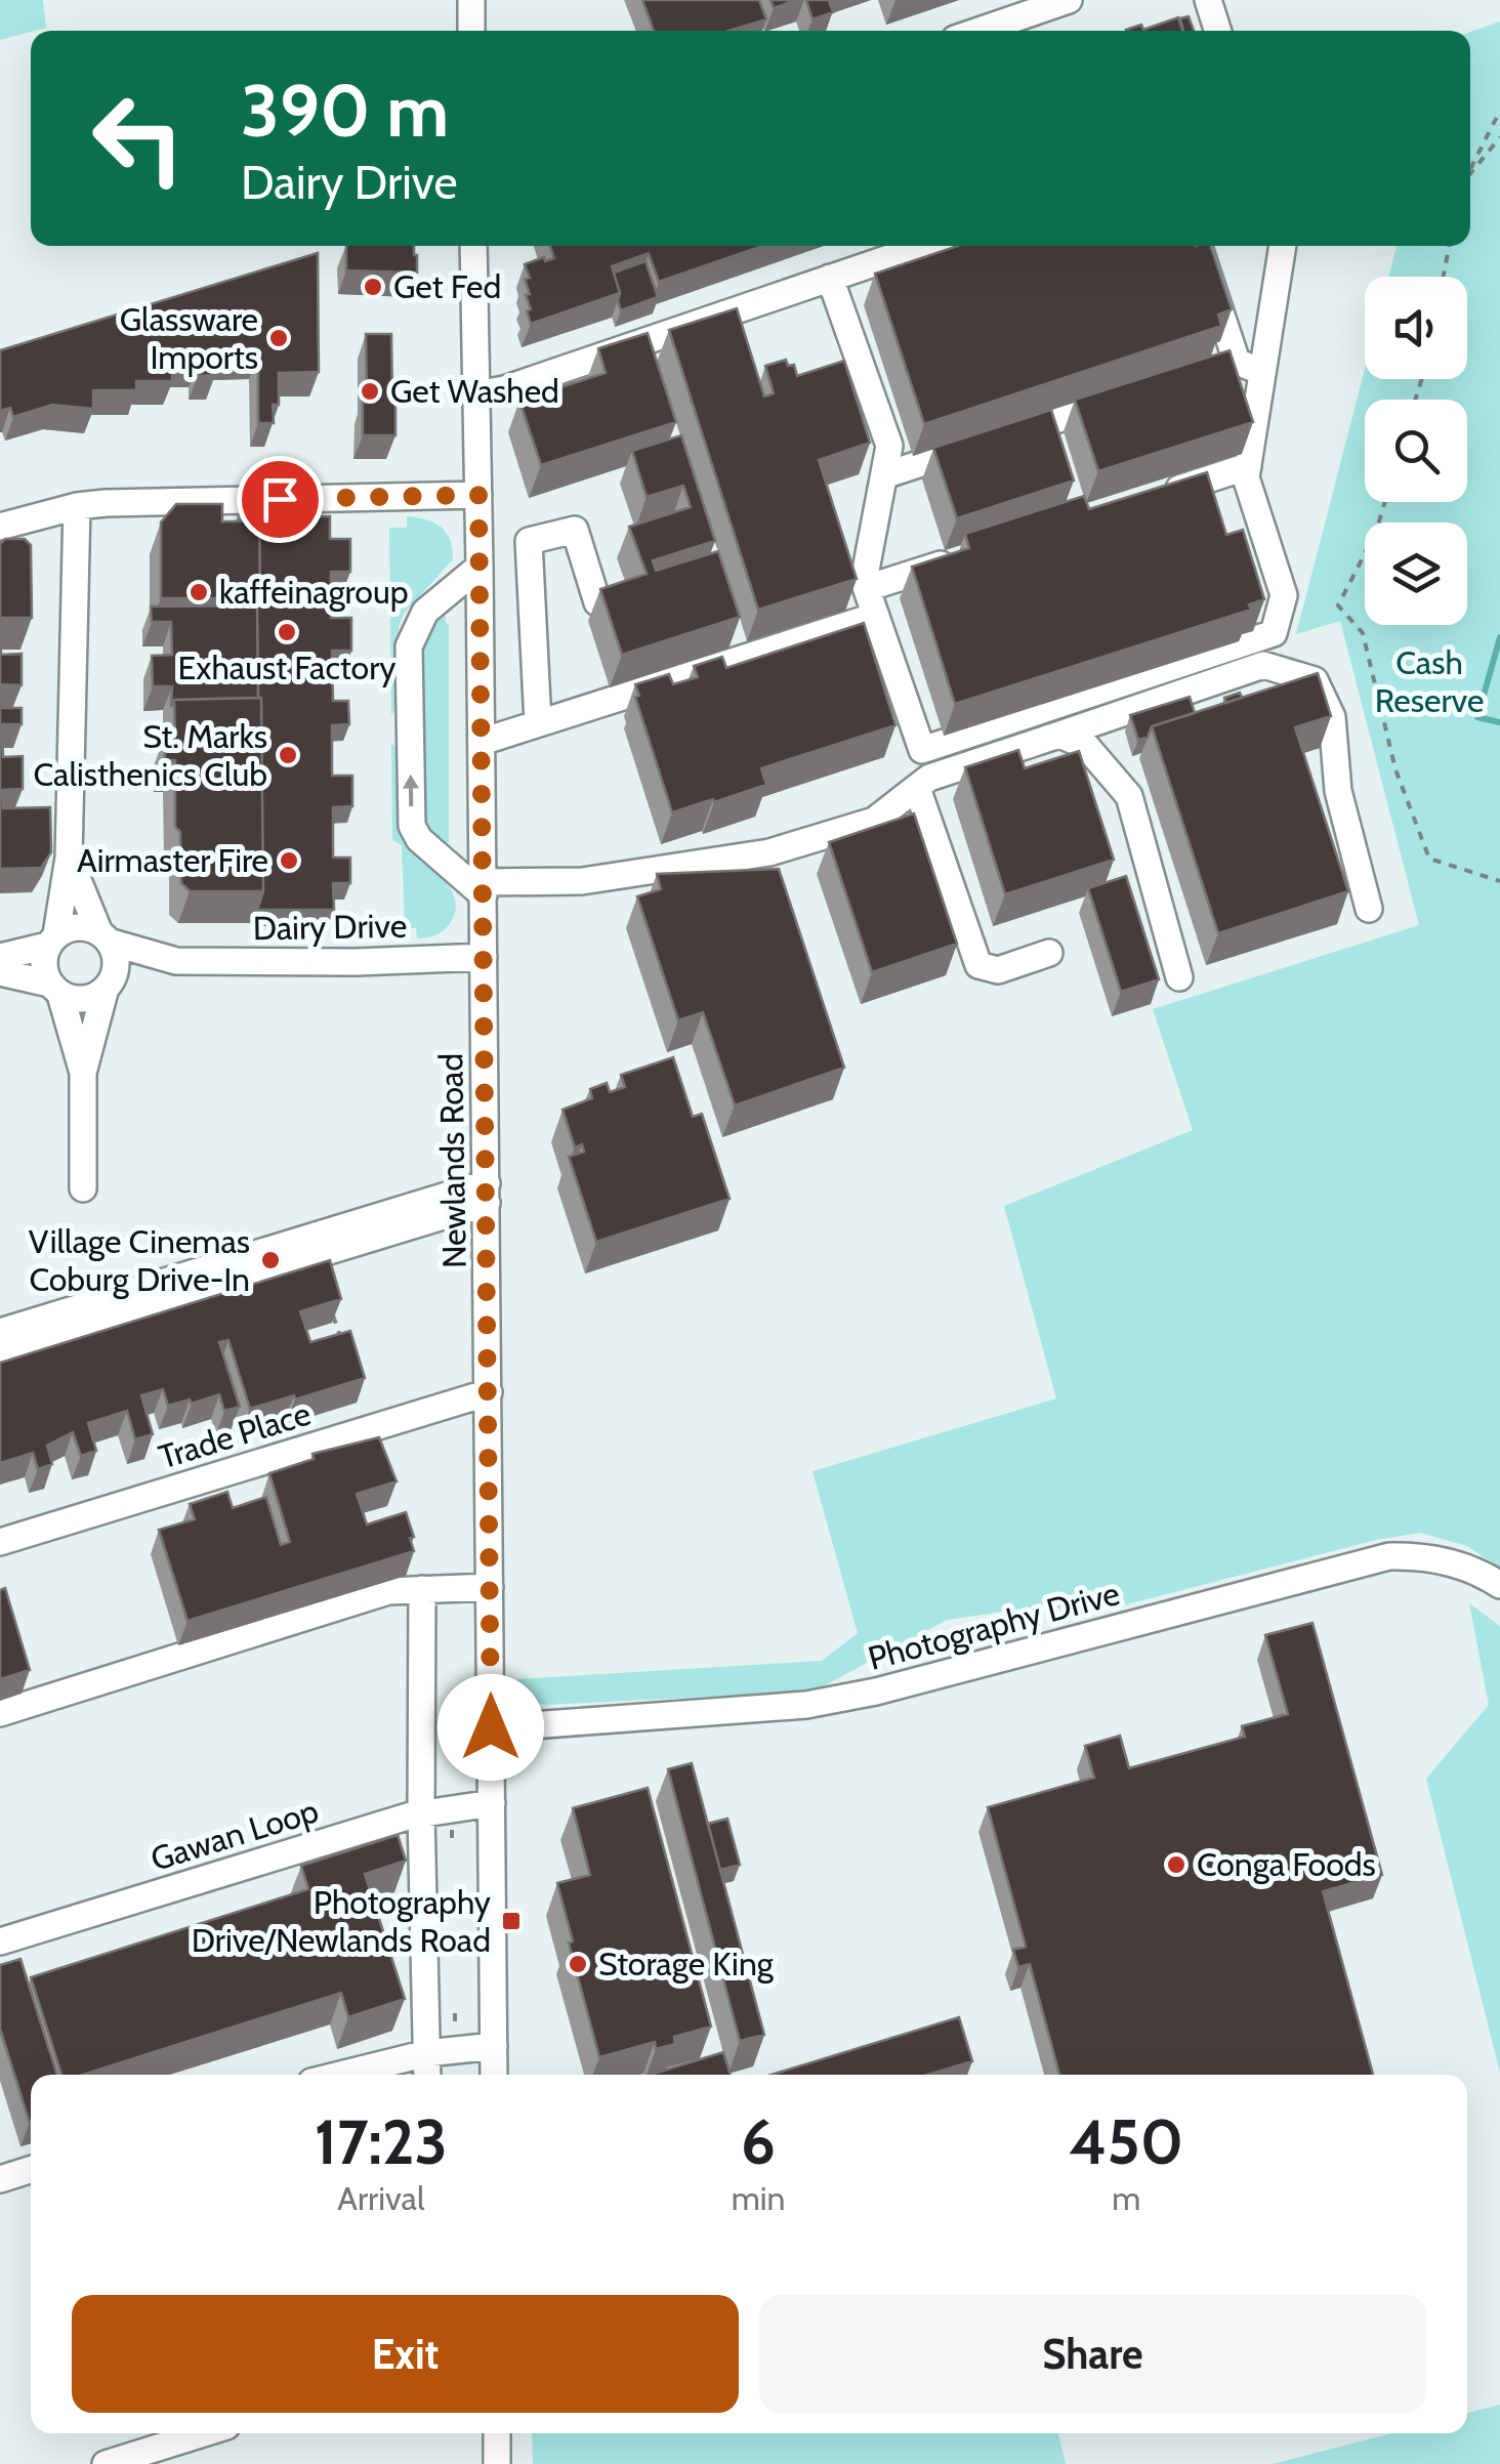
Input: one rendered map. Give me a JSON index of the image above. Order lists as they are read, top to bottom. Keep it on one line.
{"streets":{"street":["Dairy Drive","Newlands Road","Trade Place","Photography Drive","Gawan Loop"]},"crossings":[["Dairy Drive","Newlands Road"],["Newlands Road","Trade Place"],["Newlands Road","Photography Drive"],["Newlands Road","Gawan Loop"]],"parks":["Cash Reserve"],"places":{"other":["Get Fed","Glassware Imports","Get Washed","kaffeinagroup","Exhaust Factory","St. Marks Calisthenics Club","Airmaster Fire","Village Cinemas Coburg Drive-In","Conga Foods","Storage King"],"transit":["Photography Drive/Newlands Road"]},"page":{"turn":["390 m","Dairy Drive"],"eta":["17:23","Arrival","6","min","450","m"],"buttons":["Exit","Share"]}}
